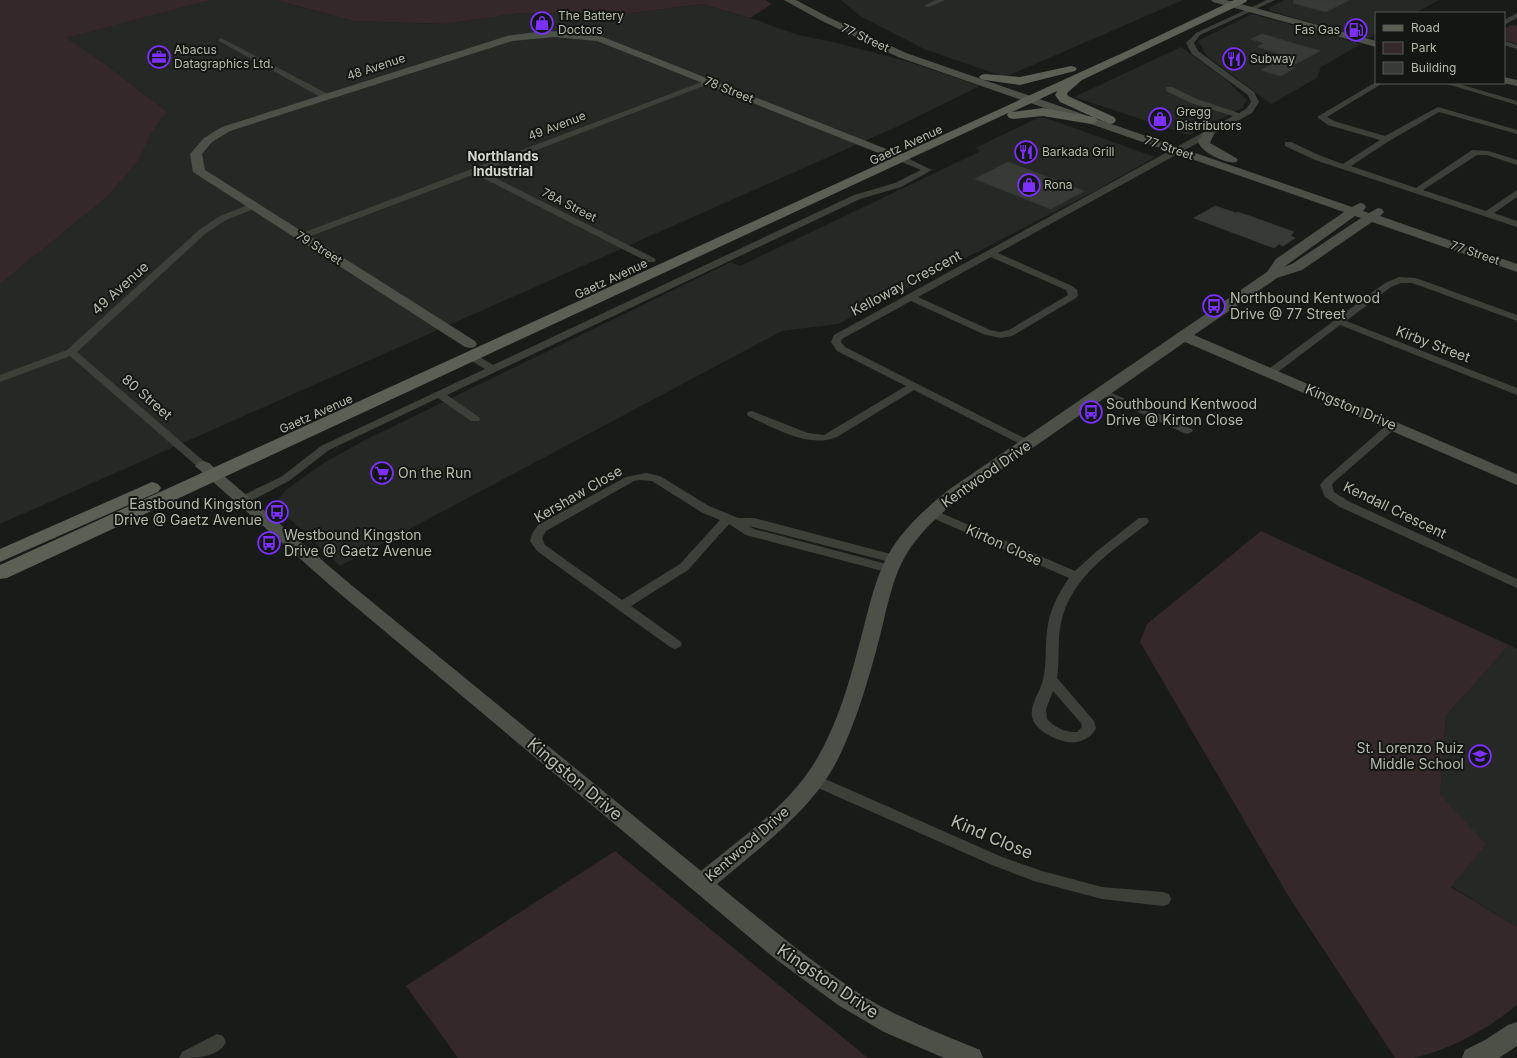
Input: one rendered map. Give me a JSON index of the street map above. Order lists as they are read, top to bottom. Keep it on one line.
{"streets":{"main road":["Gaetz Avenue"],"street":["77 Street","48 Avenue","78 Street","49 Avenue","78A Street","79 Street","Kelloway Crescent","Kirby Street","80 Street","Kingston Drive","Kentwood Drive","Kershaw Close","Kendall Crescent","Kirton Close","Kind Close"]},"crossings":[["77 Street","Gaetz Avenue"],["77 Street","Kelloway Crescent"],["77 Street","Kentwood Drive"],["48 Avenue","78 Street"],["48 Avenue","79 Street"],["78 Street","49 Avenue"],["78 Street","Gaetz Avenue"],["49 Avenue","78A Street"],["49 Avenue","79 Street"],["49 Avenue","80 Street"],["Gaetz Avenue","78A Street"],["Gaetz Avenue","79 Street"],["Gaetz Avenue","80 Street"],["Gaetz Avenue","Kingston Drive"],["Kelloway Crescent","Kentwood Drive"],["80 Street","Kingston Drive"],["Kingston Drive","Kentwood Drive"],["Kingston Drive","Kendall Crescent"],["Kentwood Drive","Kershaw Close"],["Kentwood Drive","Kirton Close"],["Kentwood Drive","Kind Close"]],"districts":["Northlands Industrial"],"places":{"shop":["The Battery Doctors","Gregg Distributors","Rona"],"fuel station":["Fas Gas"],"office":["Abacus Datagraphics Ltd."],"restaurant":["Subway","Barkada Grill"],"bus stop":["Northbound Kentwood Drive @ 77 Street","Southbound Kentwood Drive @ Kirton Close","Eastbound Kingston Drive @ Gaetz Avenue","Westbound Kingston Drive @ Gaetz Avenue"],"supermarket":["On the Run"],"school or university":["St. Lorenzo Ruiz Middle School"]},"legend":["Road","Park","Building"]}
